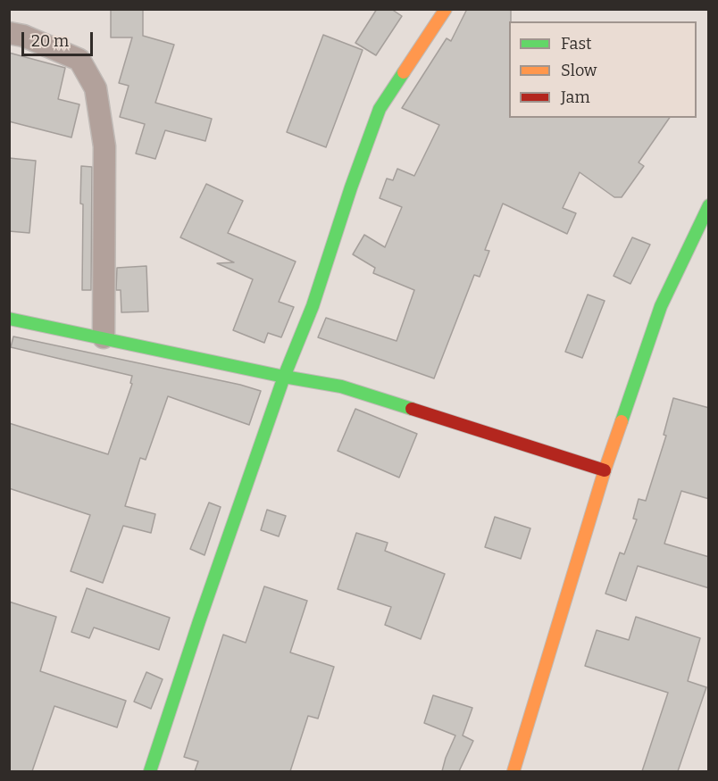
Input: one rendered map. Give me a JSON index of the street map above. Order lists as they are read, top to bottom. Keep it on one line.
{"legend":["Fast","Slow","Jam"],"scale_bar":"20 m"}
